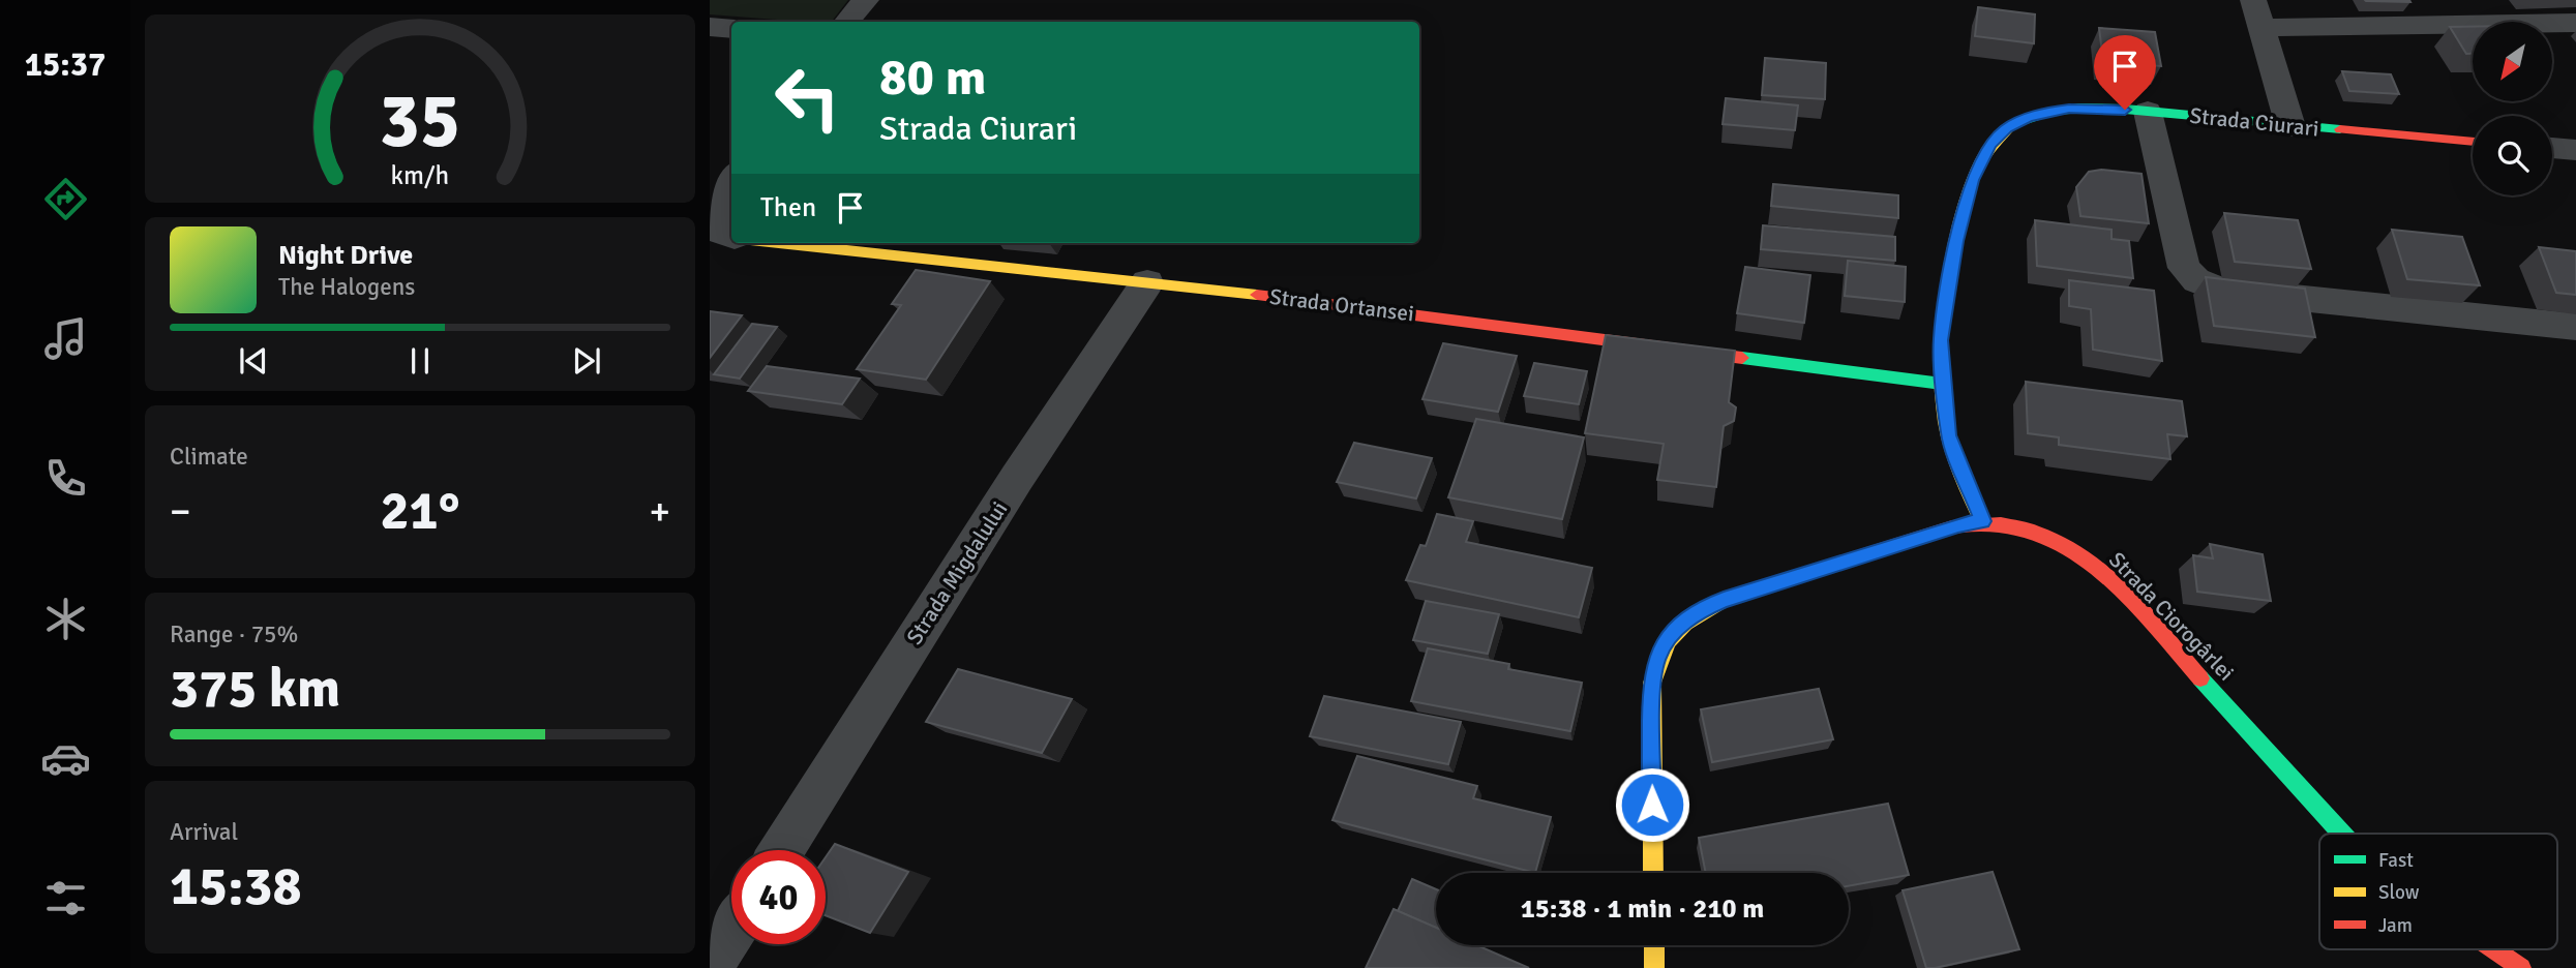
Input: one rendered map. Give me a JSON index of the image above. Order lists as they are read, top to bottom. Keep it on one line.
{"streets":{"street":["Strada Ciurari","Strada Ortansei","Strada Migdalului","Strada Ciorogârlei"]},"crossings":[["Strada Ciurari","Strada Ortansei"],["Strada Ciurari","Strada Ciorogârlei"],["Strada Ortansei","Strada Migdalului"]],"legend":["Fast","Slow","Jam"],"north":"bottom left","page":{"tabs":"15:37","turn":["80 m","Strada Ciurari"],"then":"Then","song":["Night Drive","The Halogens"],"tile":["Climate",["Range · 75%","375 km"],["Arrival","15:38"]],"heat":["−","21°","+"],"limit":"40","trip":"15:38 · 1 min · 210 m","gauge":["35","km/h"]}}
